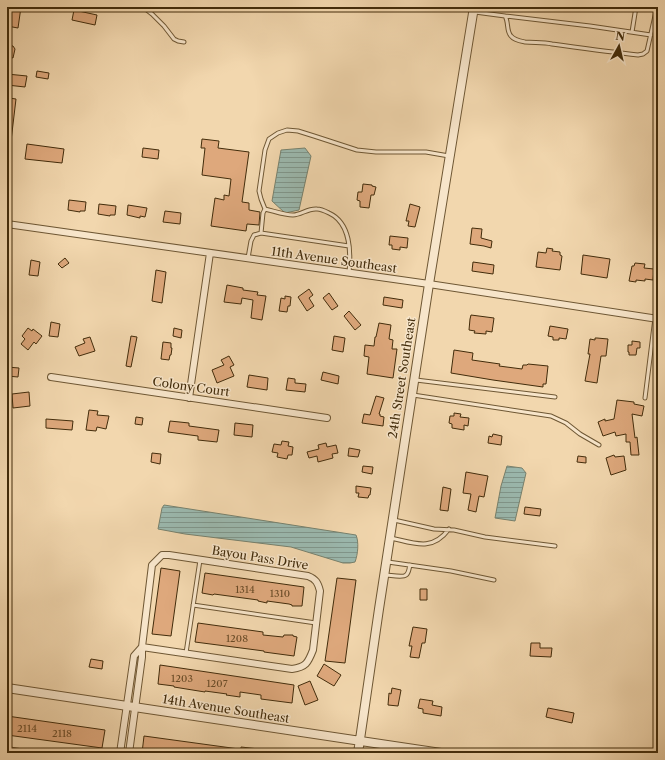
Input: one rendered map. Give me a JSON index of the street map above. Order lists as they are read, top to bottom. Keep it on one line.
{"streets":{"street":["11th Avenue Southeast","24th Street Southeast","Colony Court","Bayou Pass Drive","14th Avenue Southeast"]},"crossings":[["11th Avenue Southeast","24th Street Southeast"],["24th Street Southeast","14th Avenue Southeast"],["Bayou Pass Drive","14th Avenue Southeast"]],"house_numbers":["1314","1310","1208","1203","1207","2114","2118"],"north":"top"}
